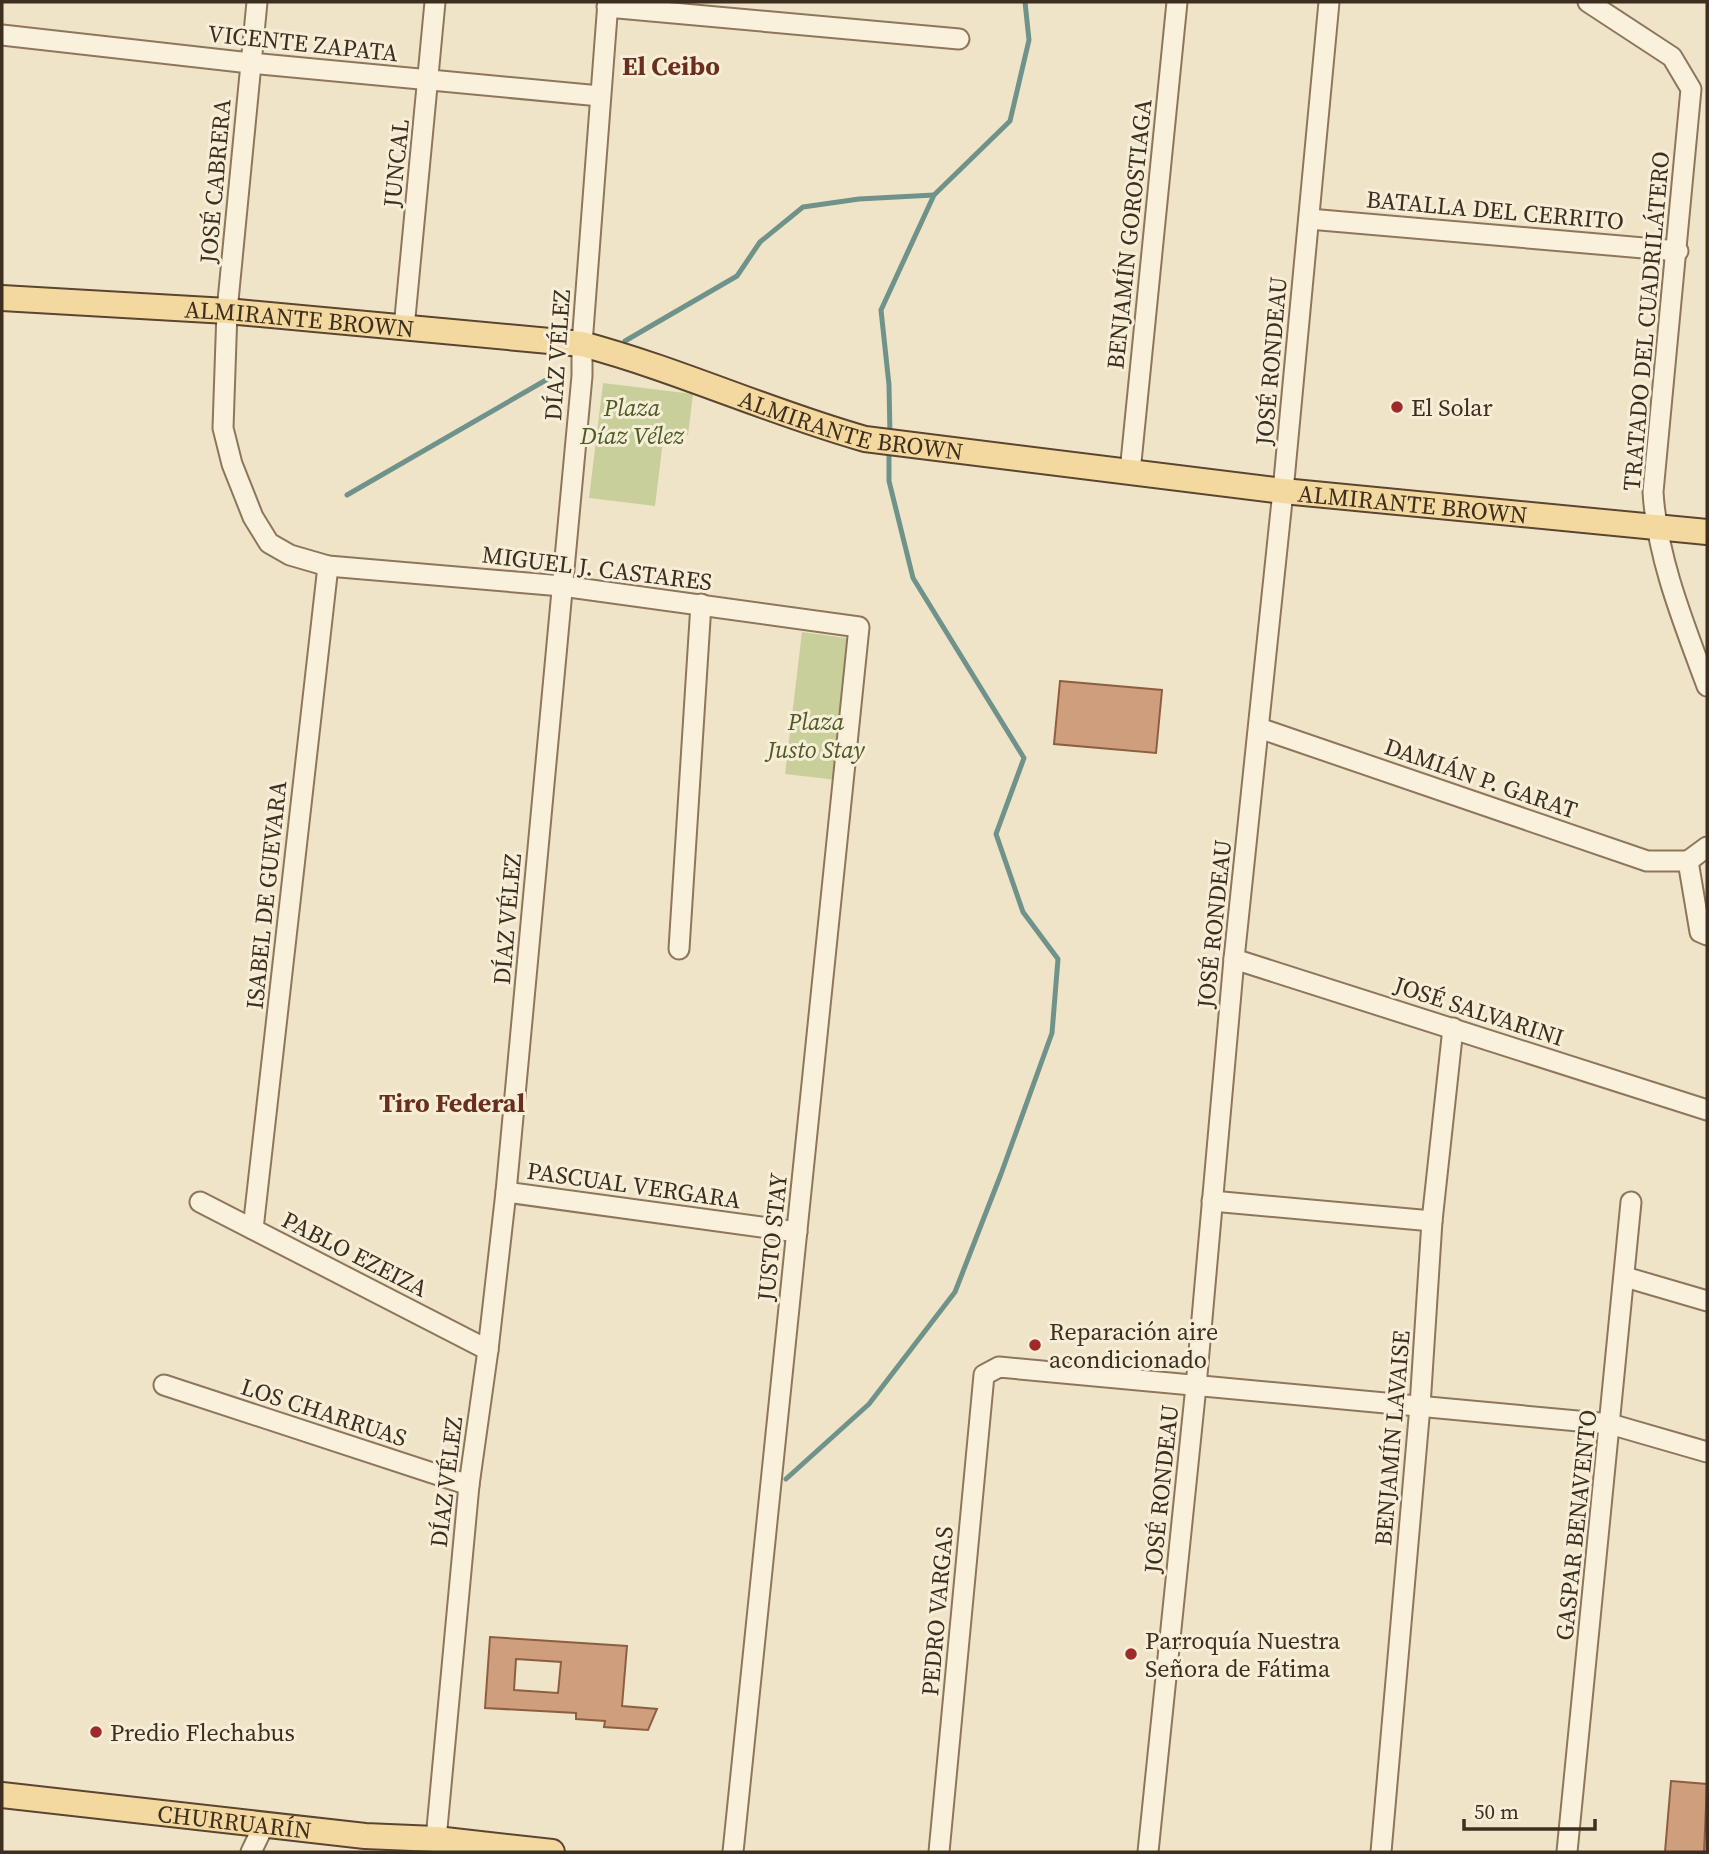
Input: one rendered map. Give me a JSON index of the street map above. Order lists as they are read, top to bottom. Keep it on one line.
{"streets":{"main road":["ALMIRANTE BROWN","CHURRUARÍN"],"street":["VICENTE ZAPATA","JUNCAL","JOSÉ CABRERA","BATALLA DEL CERRITO","BENJAMÍN GOROSTIAGA","TRATADO DEL CUADRILÁTERO","DÍAZ VÉLEZ","JOSÉ RONDEAU","MIGUEL J. CASTARES","DAMIÁN P. GARAT","ISABEL DE GUEVARA","JOSÉ SALVARINI","PASCUAL VERGARA","JUSTO STAY","PABLO EZEIZA","LOS CHARRUAS","BENJAMÍN LAVAISE","GASPAR BENAVENTO","PEDRO VARGAS"]},"crossings":[["VICENTE ZAPATA","JUNCAL"],["VICENTE ZAPATA","JOSÉ CABRERA"],["VICENTE ZAPATA","DÍAZ VÉLEZ"],["JUNCAL","ALMIRANTE BROWN"],["JOSÉ CABRERA","ALMIRANTE BROWN"],["JOSÉ CABRERA","MIGUEL J. CASTARES"],["JOSÉ CABRERA","ISABEL DE GUEVARA"],["BATALLA DEL CERRITO","TRATADO DEL CUADRILÁTERO"],["BATALLA DEL CERRITO","JOSÉ RONDEAU"],["BENJAMÍN GOROSTIAGA","ALMIRANTE BROWN"],["ALMIRANTE BROWN","TRATADO DEL CUADRILÁTERO"],["ALMIRANTE BROWN","DÍAZ VÉLEZ"],["ALMIRANTE BROWN","JOSÉ RONDEAU"],["DÍAZ VÉLEZ","MIGUEL J. CASTARES"],["DÍAZ VÉLEZ","PASCUAL VERGARA"],["DÍAZ VÉLEZ","PABLO EZEIZA"],["DÍAZ VÉLEZ","LOS CHARRUAS"],["DÍAZ VÉLEZ","CHURRUARÍN"],["JOSÉ RONDEAU","DAMIÁN P. GARAT"],["JOSÉ RONDEAU","JOSÉ SALVARINI"],["JOSÉ RONDEAU","PEDRO VARGAS"],["MIGUEL J. CASTARES","ISABEL DE GUEVARA"],["MIGUEL J. CASTARES","JUSTO STAY"],["ISABEL DE GUEVARA","PABLO EZEIZA"],["JOSÉ SALVARINI","BENJAMÍN LAVAISE"],["PASCUAL VERGARA","JUSTO STAY"]],"districts":["El Ceibo","Tiro Federal"],"parks":["Plaza Díaz Vélez","Plaza Justo Stay"],"places":["El Solar","Reparación aire acondicionado","Parroquía Nuestra Señora de Fátima","Predio Flechabus"],"scale_bar":"50 m"}
